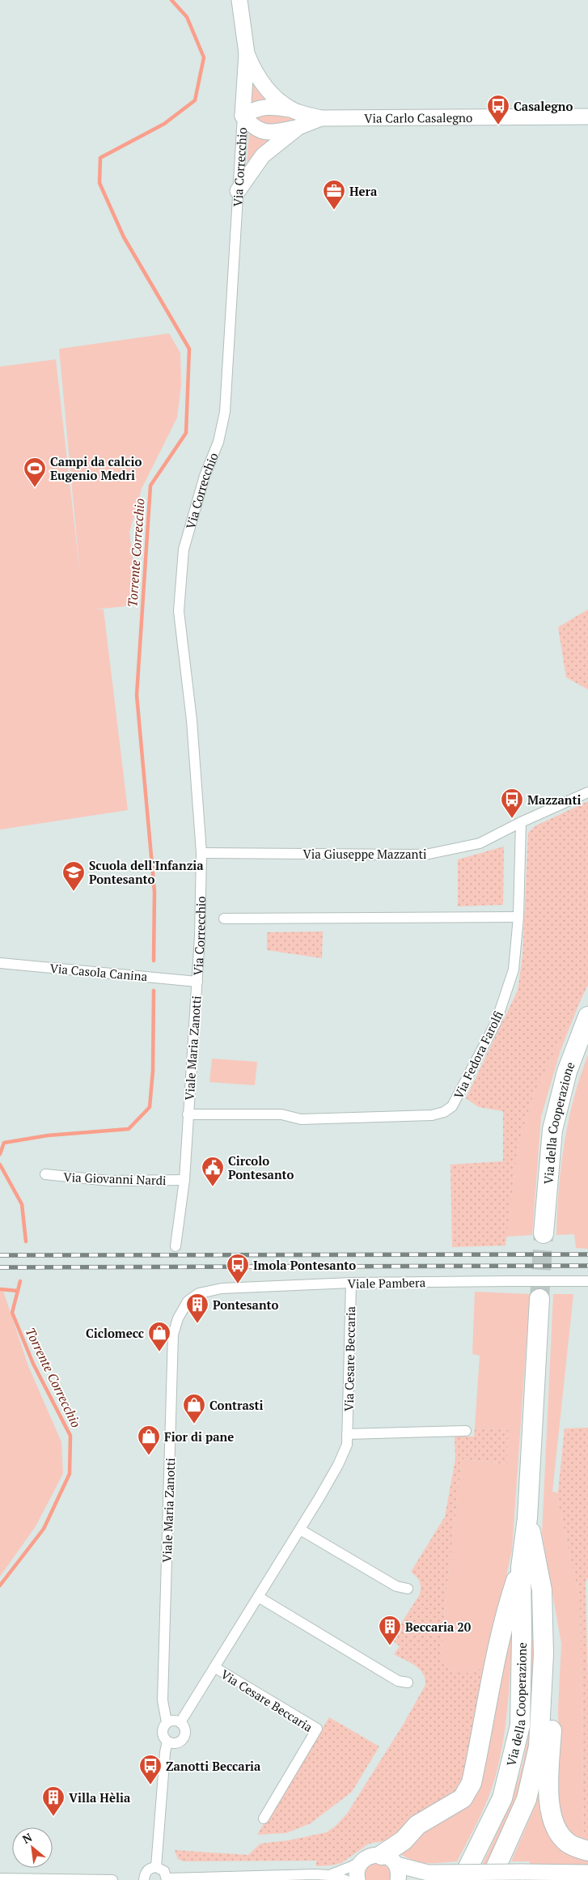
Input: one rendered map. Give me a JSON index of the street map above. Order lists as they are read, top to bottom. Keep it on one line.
{"streets":{"highway":["Via della Cooperazione"],"street":["Via Carlo Casalegno","Via Correcchio","Via Giuseppe Mazzanti","Via Casola Canina","Viale Maria Zanotti","Via Fedora Farolfi","Via Giovanni Nardi","Viale Pambera","Via Cesare Beccaria"]},"crossings":[["Via Carlo Casalegno","Via Correcchio"],["Via Correcchio","Via Giuseppe Mazzanti"],["Via Correcchio","Via Casola Canina"],["Via Correcchio","Viale Maria Zanotti"],["Via Giuseppe Mazzanti","Via Fedora Farolfi"],["Via Casola Canina","Viale Maria Zanotti"],["Viale Maria Zanotti","Via Fedora Farolfi"],["Viale Maria Zanotti","Via Giovanni Nardi"],["Viale Maria Zanotti","Viale Pambera"],["Viale Maria Zanotti","Via Cesare Beccaria"],["Viale Pambera","Via Cesare Beccaria"]],"water":["Torrente Correcchio"],"places":{"bus stop":["Casalegno","Mazzanti","Imola Pontesanto","Zanotti Beccaria"],"office":["Hera"],"sports":["Campi da calcio Eugenio Medri"],"school or university":["Scuola dell'Infanzia Pontesanto"],"public building":["Circolo Pontesanto"],"building":["Pontesanto","Beccaria 20","Villa Hèlia"],"shop":["Ciclomecc","Contrasti","Fior di pane"]},"north":"top left"}
